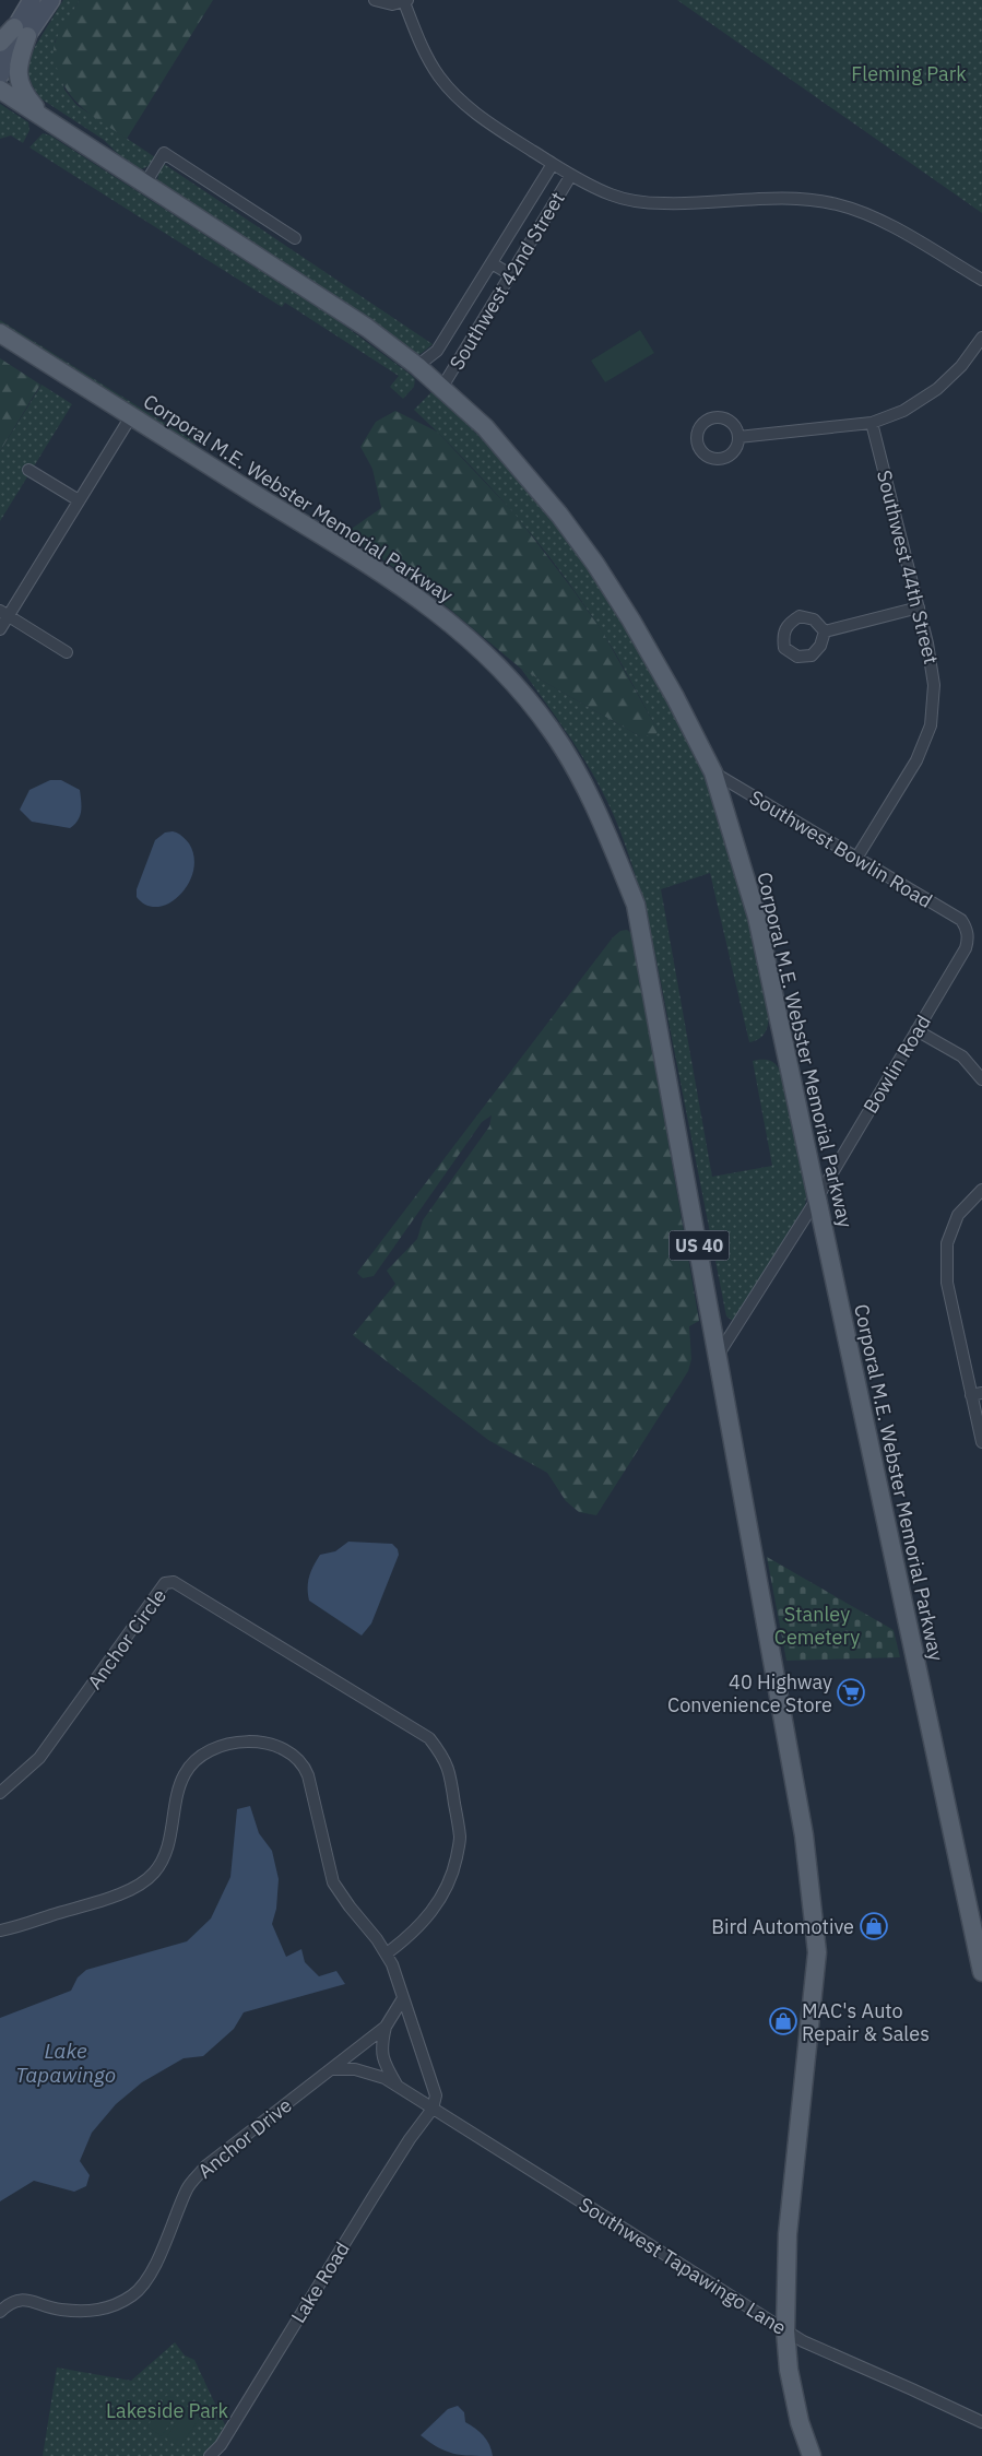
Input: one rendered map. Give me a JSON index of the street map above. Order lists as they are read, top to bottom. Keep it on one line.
{"streets":{"main road":["Corporal M.E. Webster Memorial Parkway","US 40"],"street":["Southwest 42nd Street","Southwest 44th Street","Southwest Bowlin Road","Bowlin Road","Anchor Circle","Anchor Drive","Southwest Tapawingo Lane","Lake Road"]},"crossings":[["Southwest 42nd Street","Corporal M.E. Webster Memorial Parkway"],["Corporal M.E. Webster Memorial Parkway","Southwest Bowlin Road"],["Corporal M.E. Webster Memorial Parkway","Bowlin Road"],["Corporal M.E. Webster Memorial Parkway","Southwest Tapawingo Lane"],["Southwest 44th Street","Southwest Bowlin Road"],["Southwest Bowlin Road","Bowlin Road"],["Anchor Drive","Southwest Tapawingo Lane"],["Southwest Tapawingo Lane","Lake Road"]],"water":["Lake Tapawingo"],"parks":["Fleming Park","Stanley Cemetery","Lakeside Park"],"places":{"supermarket":["40 Highway Convenience Store"],"shop":["Bird Automotive","MAC's Auto Repair & Sales"]}}
